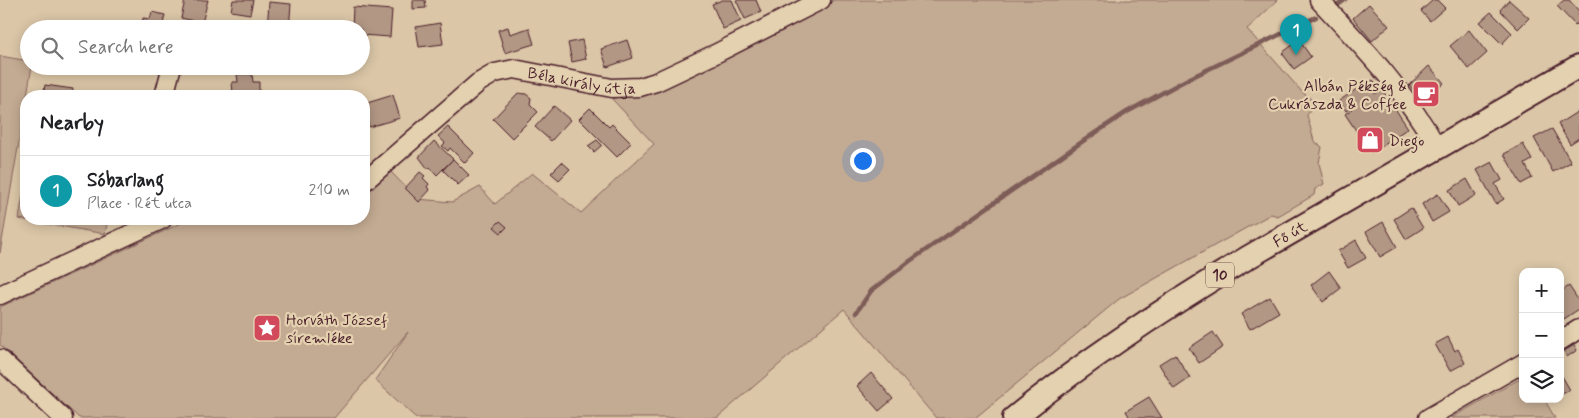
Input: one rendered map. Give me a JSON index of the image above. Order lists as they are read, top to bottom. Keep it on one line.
{"streets":{"main road":["Fő út","10"],"street":["Béla király útja"]},"places":{"cafe":["Albán Pékség & Cukrászda & Coffee"],"shop":["Diego"],"place":["Horváth József síremléke"]},"page":{"pins":"1","search":"Search here","heading":"Nearby","list":[{"mark":"1","name":"Sóbarlang","note":"Place · Rét utca","value":"210 m"}],"map_buttons":["+","−"]}}
